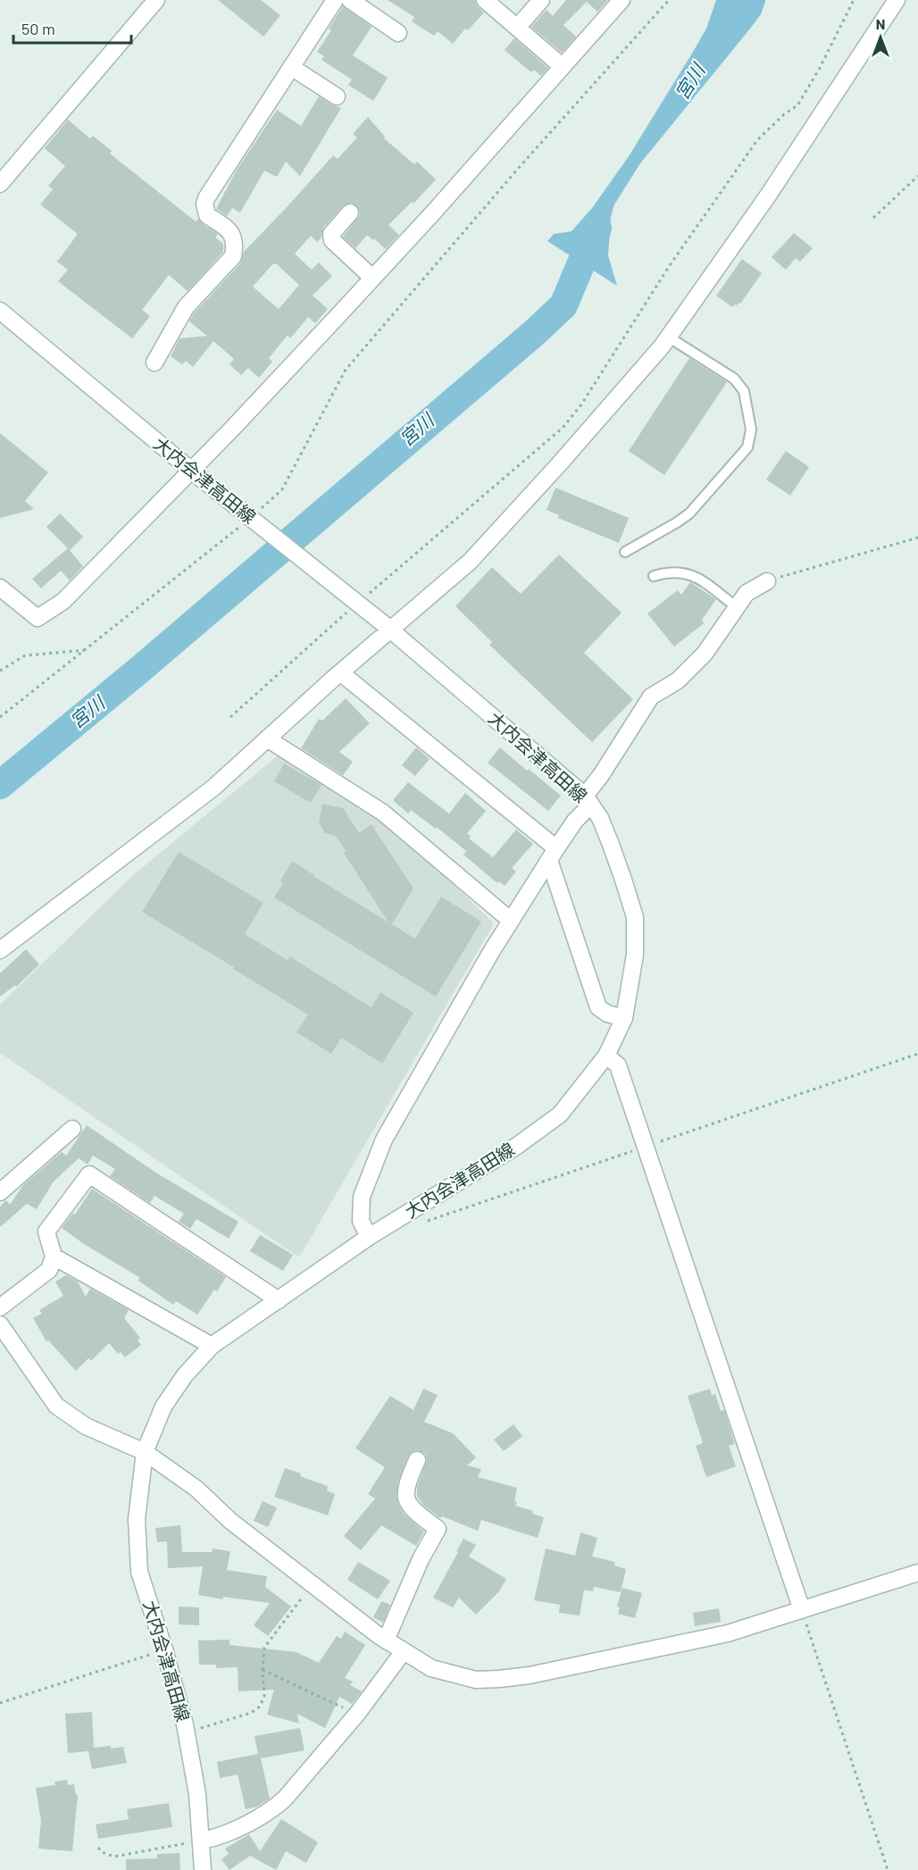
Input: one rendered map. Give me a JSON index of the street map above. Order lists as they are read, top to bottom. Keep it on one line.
{"streets":{"street":["大内会津高田線"]},"water":["宮川"],"scale_bar":"50 m","north":"top"}
